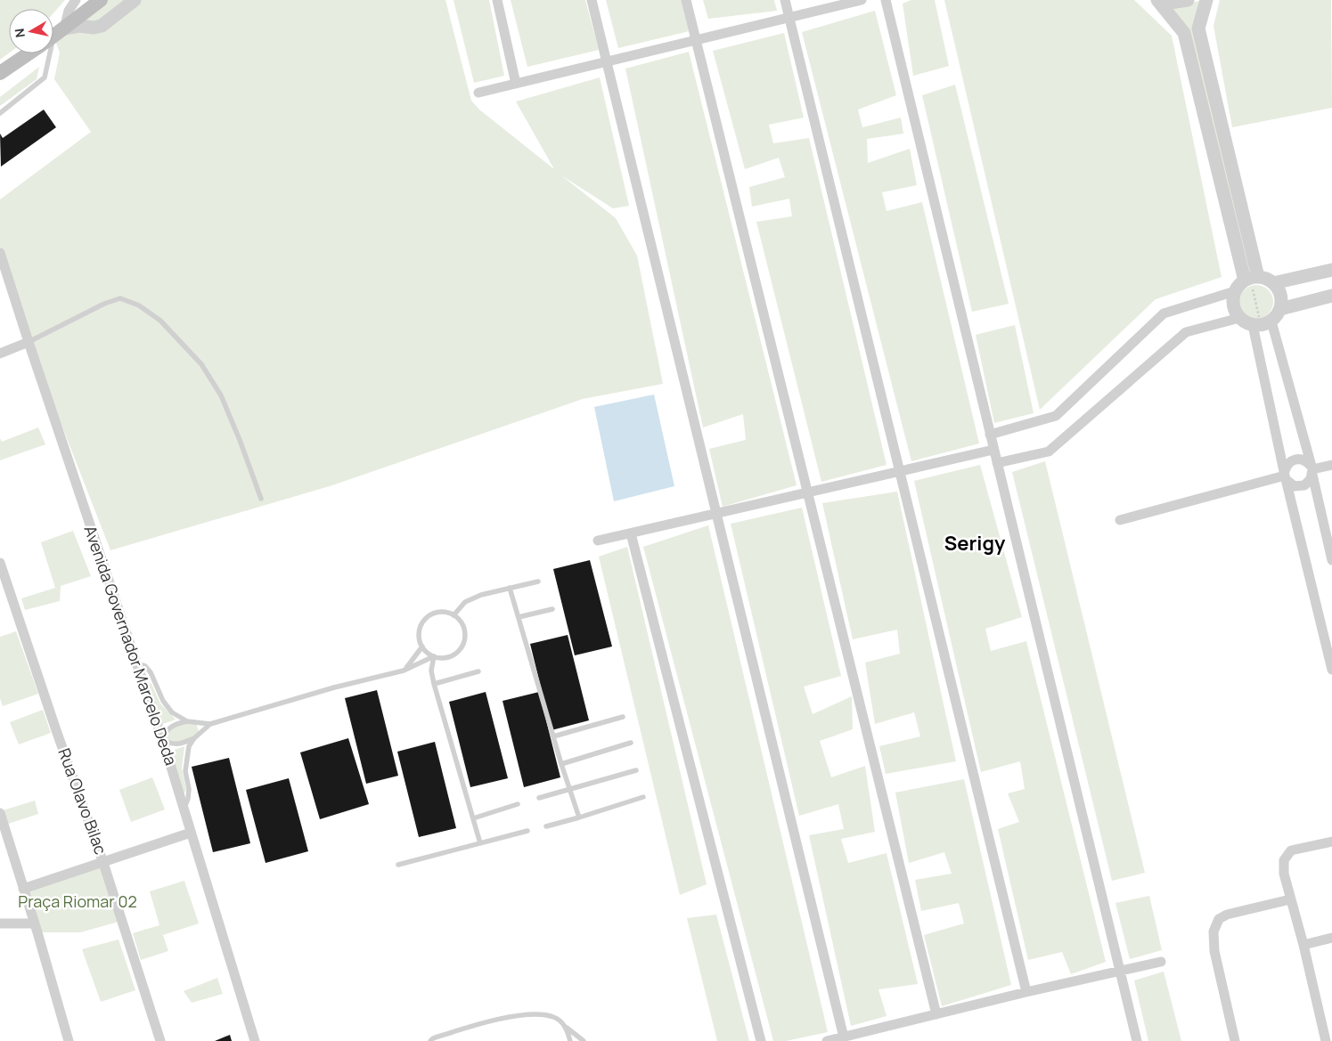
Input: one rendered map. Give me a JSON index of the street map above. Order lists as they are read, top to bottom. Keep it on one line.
{"streets":{"street":["Avenida Governador Marcelo Deda","Rua Olavo Bilac"]},"districts":["Serigy"],"parks":["Praça Riomar 02"],"north":"left"}
